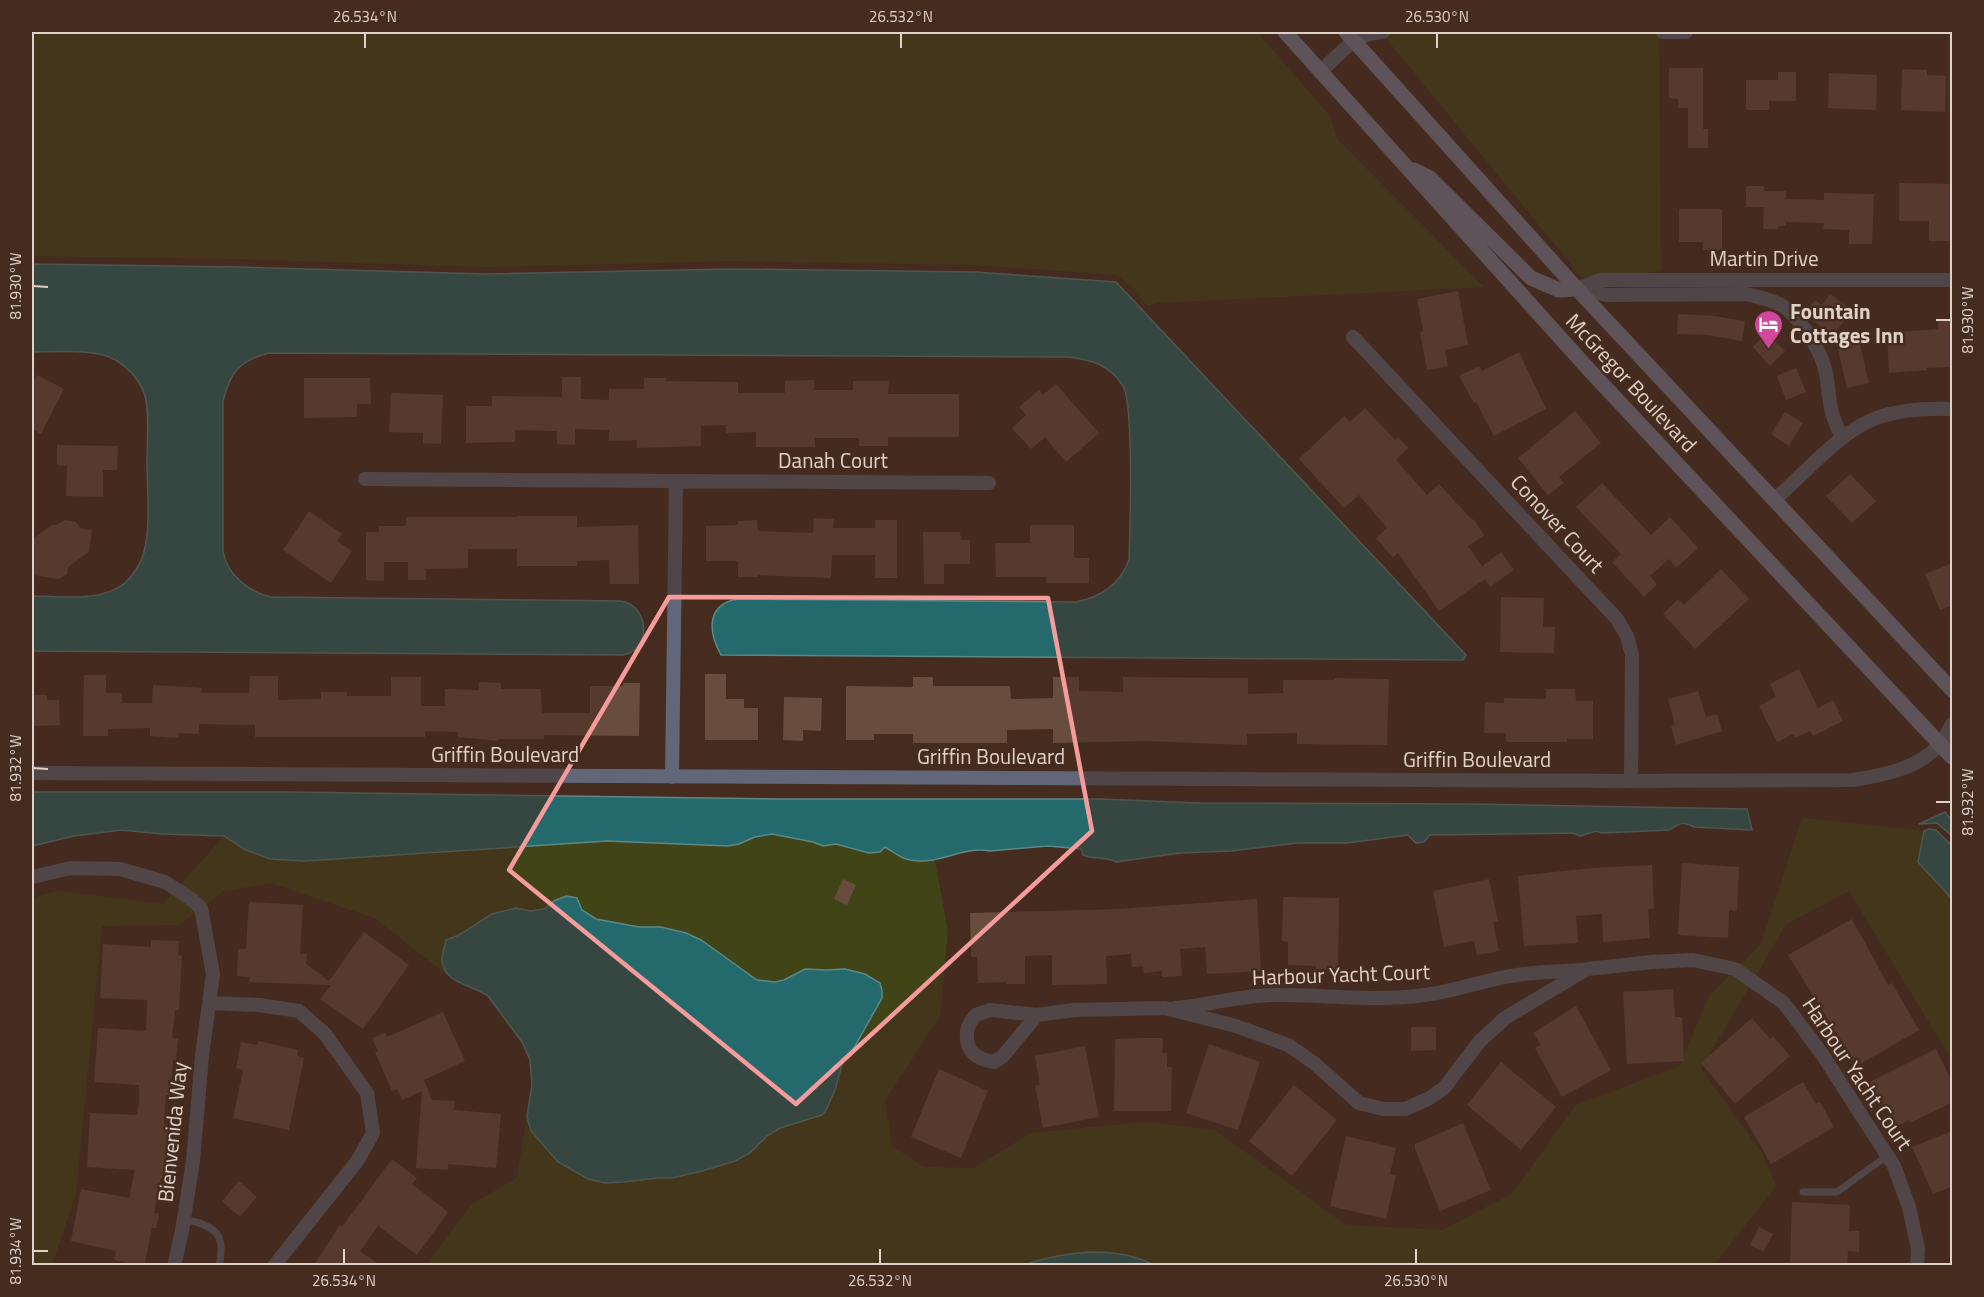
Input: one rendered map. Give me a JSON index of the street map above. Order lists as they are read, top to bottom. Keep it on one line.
{"streets":{"main road":["McGregor Boulevard"],"street":["Martin Drive","Danah Court","Conover Court","Griffin Boulevard","Harbour Yacht Court","Bienvenida Way"]},"crossings":[["Martin Drive","McGregor Boulevard"],["McGregor Boulevard","Griffin Boulevard"],["Conover Court","Griffin Boulevard"]],"places":{"hotel":["Fountain Cottages Inn"]},"coordinates":["26.534°N","26.532°N","26.530°N","81.930°W","81.932°W","81.934°W"]}
